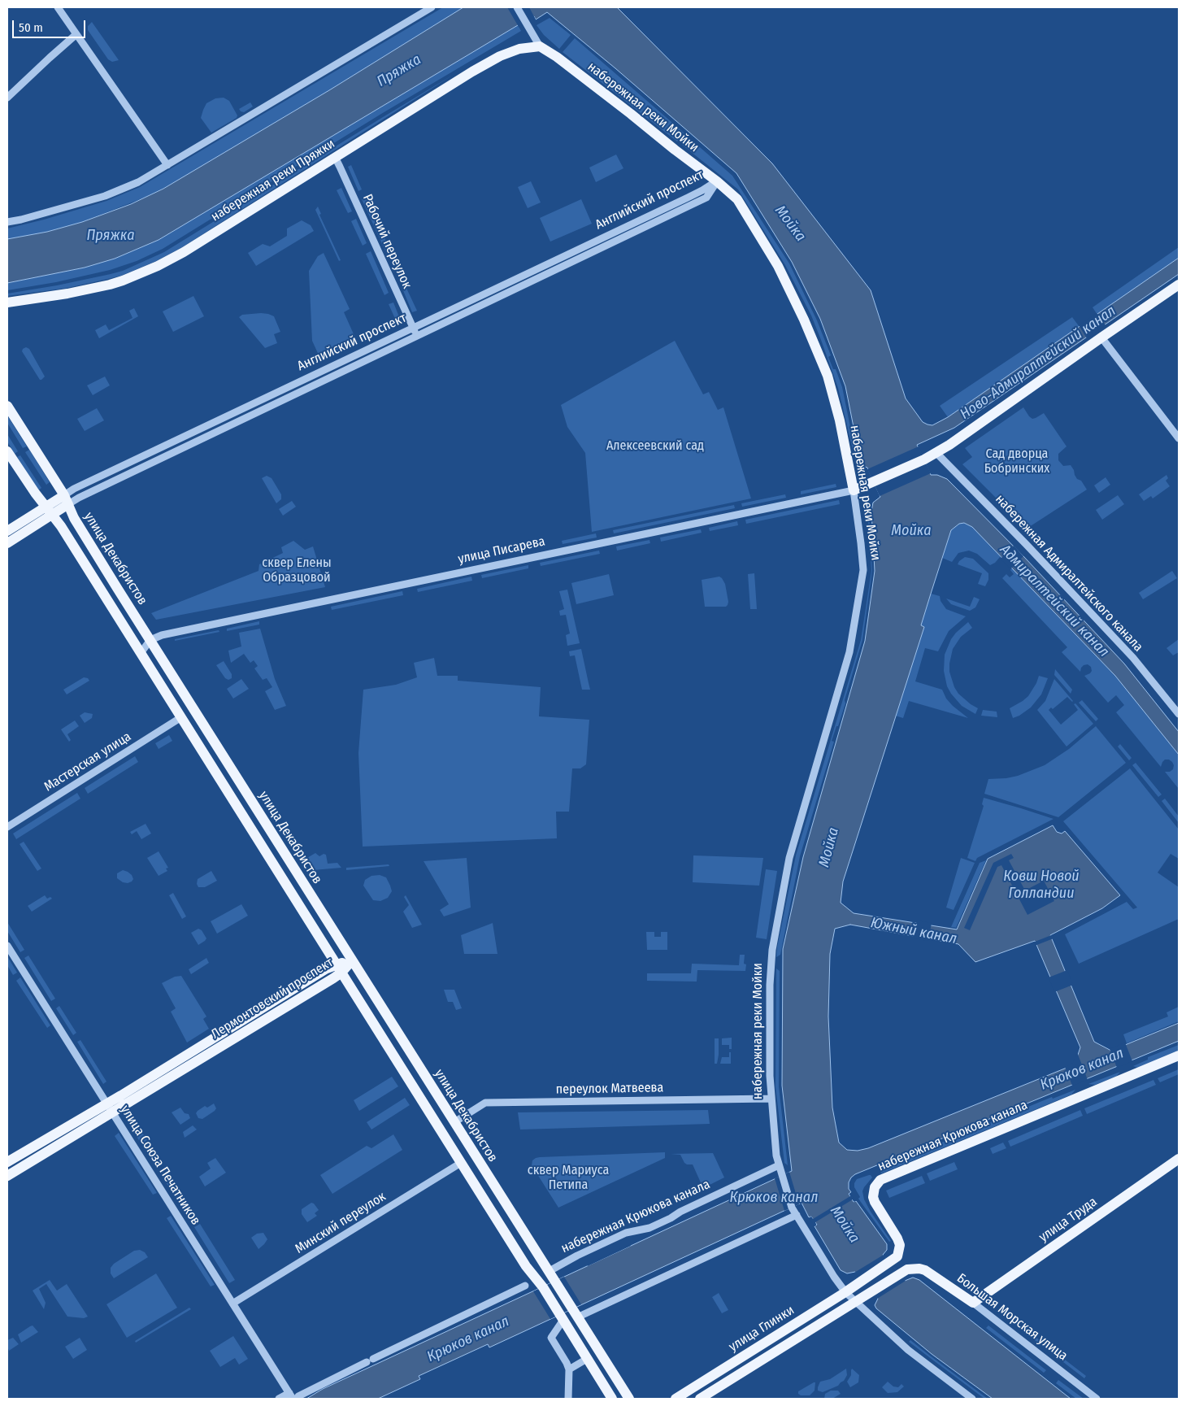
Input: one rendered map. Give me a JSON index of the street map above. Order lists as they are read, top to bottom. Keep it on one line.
{"streets":{"main road":["набережная реки Мойки","набережная реки Пряжки","Английский проспект","улица Писарева","улица Декабристов","Лермонтовский проспект","набережная Крюкова канала","улица Труда","Большая Морская улица","улица Глинки"],"street":["Рабочий переулок","набережная Адмиралтейского канала","Мастерская улица","переулок Матвеева","улица Союза Печатников","Минский переулок"]},"crossings":[["набережная реки Мойки","набережная реки Пряжки"],["набережная реки Мойки","Английский проспект"],["набережная реки Мойки","улица Писарева"],["набережная реки Мойки","переулок Матвеева"],["набережная реки Мойки","набережная Крюкова канала"],["набережная реки Пряжки","Рабочий переулок"],["Английский проспект","Рабочий переулок"],["Английский проспект","улица Декабристов"],["улица Писарева","улица Декабристов"],["улица Писарева","набережная Адмиралтейского канала"],["улица Декабристов","Лермонтовский проспект"],["улица Декабристов","переулок Матвеева"],["улица Декабристов","набережная Крюкова канала"],["Лермонтовский проспект","улица Союза Печатников"],["набережная Крюкова канала","улица Глинки"],["улица Союза Печатников","Минский переулок"],["улица Труда","Большая Морская улица"],["Большая Морская улица","улица Глинки"]],"water":["Пряжка","Мойка","Ново-Адмиралтейский канал","Адмиралтейский канал","Ковш Новой Голландии","Южный канал","Крюков канал"],"parks":["Алексеевский сад","Сад дворца Бобринских","сквер Елены Образцовой","сквер Мариуса Петипа"],"scale_bar":"50 m"}
